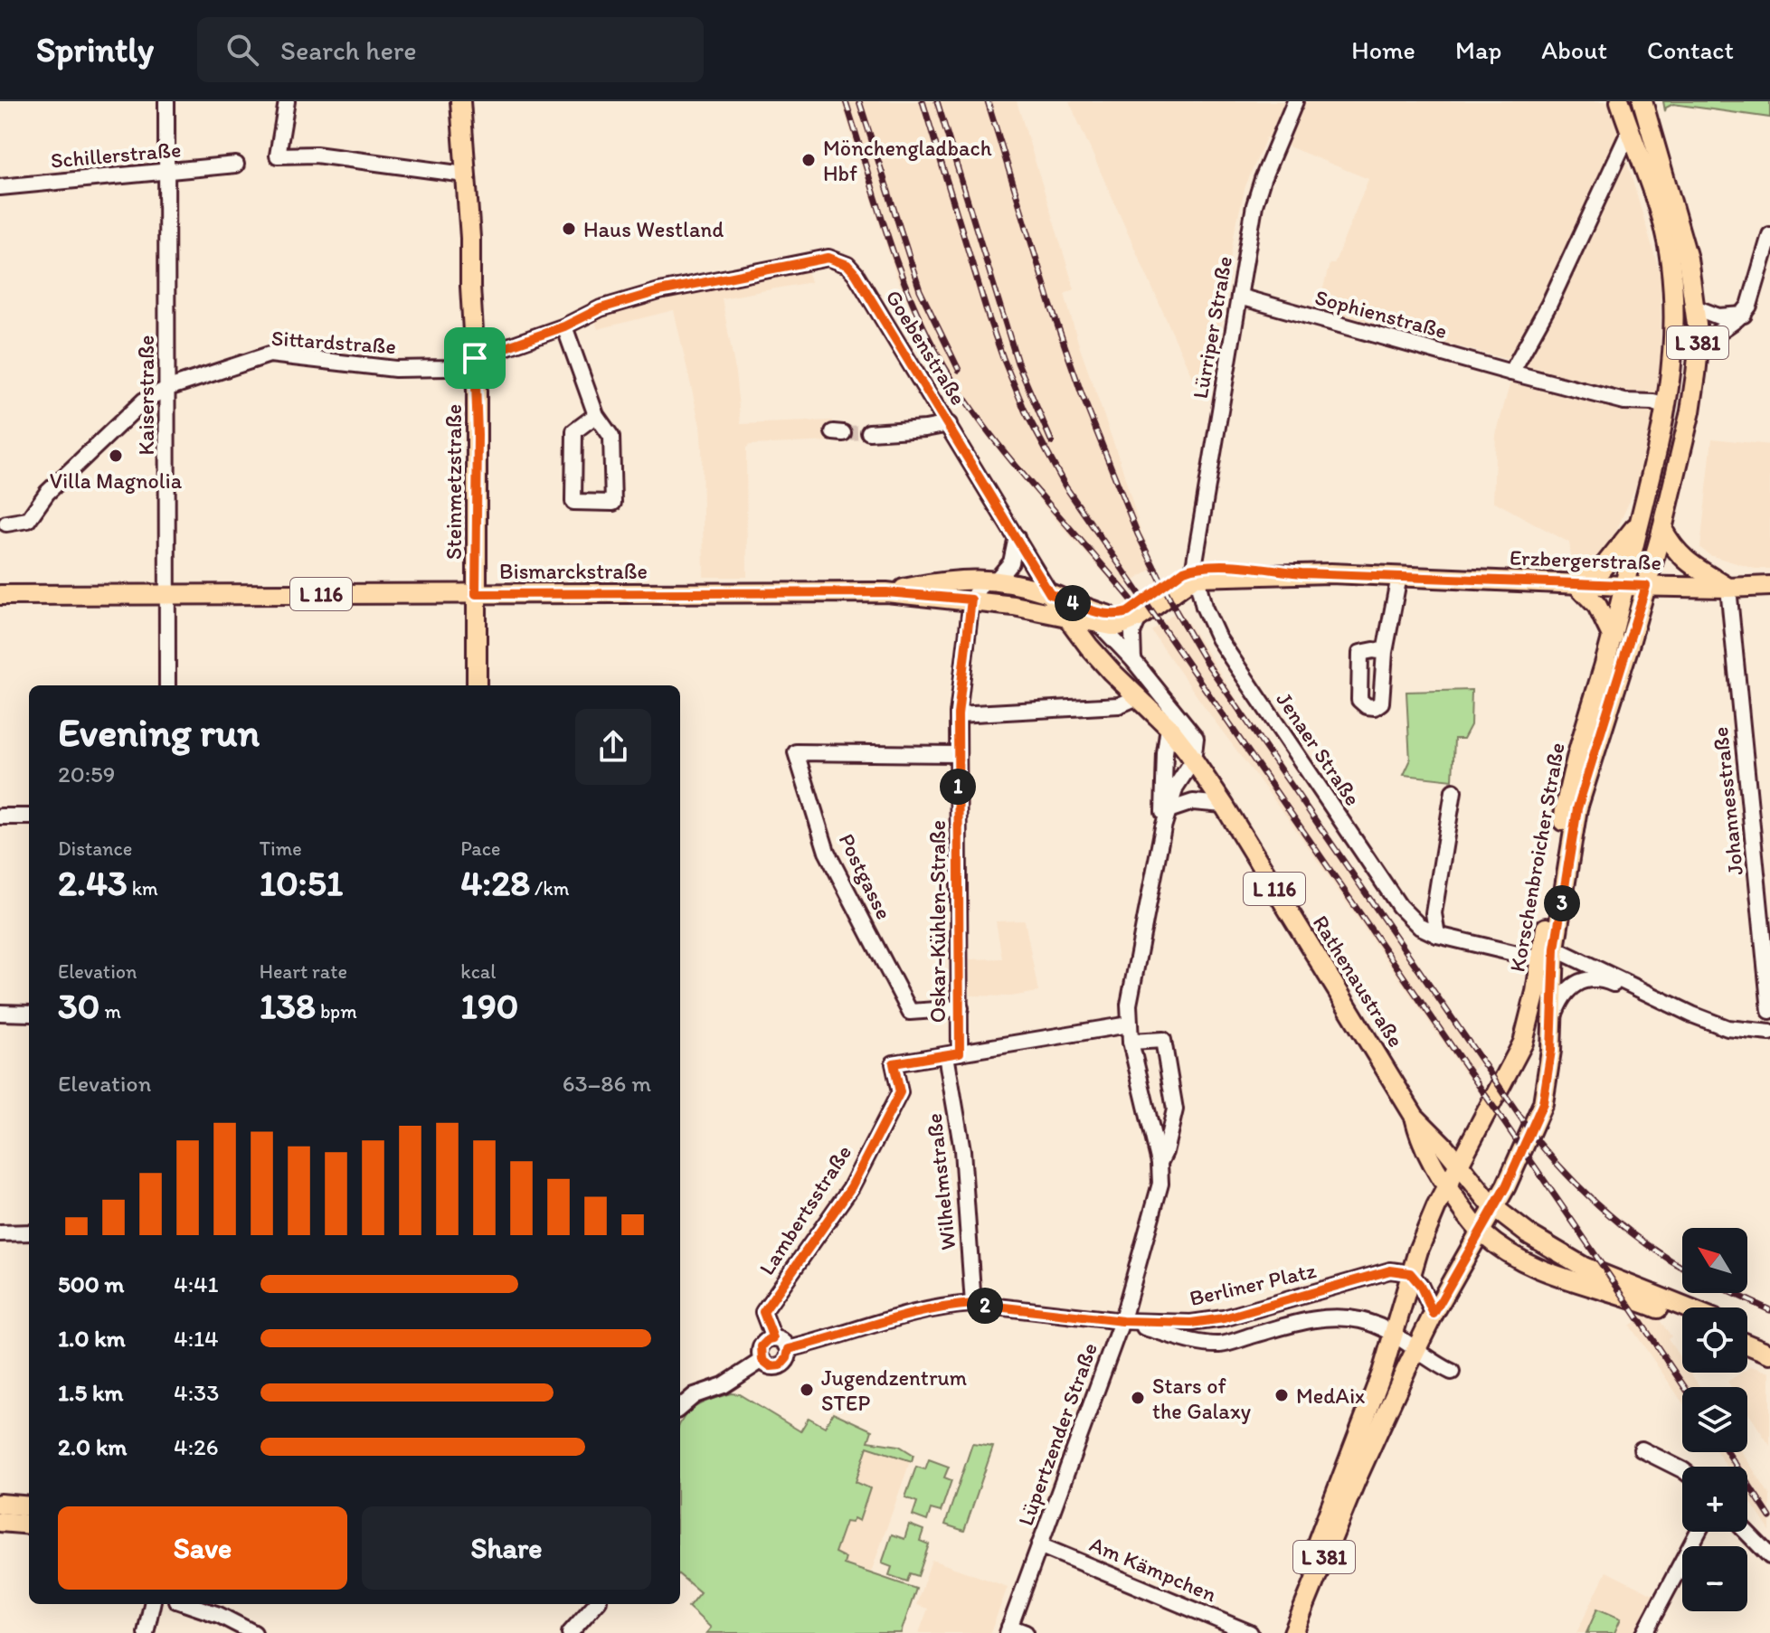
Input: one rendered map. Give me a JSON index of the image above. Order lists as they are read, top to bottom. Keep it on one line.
{"streets":{"main road":["L 381","Steinmetzstraße","Erzbergerstraße","Bismarckstraße","L 116","Korschenbroicher Straße","Rathenaustraße"],"street":["Schillerstraße","Sophienstraße","Lürriper Straße","Sittardstraße","Goebenstraße","Kaiserstraße","Jenaer Straße","Johannesstraße","Postgasse","Oskar-Kühlen-Straße","Wilhelmstraße","Lambertsstraße","Berliner Platz","Lüpertzender Straße","Am Kämpchen"]},"crossings":[["Schillerstraße","Kaiserstraße"],["Sophienstraße","Lürriper Straße"],["Sophienstraße","Korschenbroicher Straße"],["Lürriper Straße","Erzbergerstraße"],["Lürriper Straße","Jenaer Straße"],["Sittardstraße","Goebenstraße"],["Sittardstraße","Kaiserstraße"],["Sittardstraße","Steinmetzstraße"],["L 381","L 116"],["L 381","Korschenbroicher Straße"],["L 381","Rathenaustraße"],["L 381","Berliner Platz"],["Goebenstraße","Bismarckstraße"],["Goebenstraße","Rathenaustraße"],["Kaiserstraße","Bismarckstraße"],["Steinmetzstraße","Bismarckstraße"],["Erzbergerstraße","Jenaer Straße"],["Erzbergerstraße","Johannesstraße"],["Erzbergerstraße","Korschenbroicher Straße"],["Bismarckstraße","Oskar-Kühlen-Straße"],["Bismarckstraße","Rathenaustraße"],["L 116","Korschenbroicher Straße"],["L 116","Rathenaustraße"],["Jenaer Straße","Korschenbroicher Straße"],["Korschenbroicher Straße","Rathenaustraße"],["Postgasse","Oskar-Kühlen-Straße"],["Oskar-Kühlen-Straße","Wilhelmstraße"],["Oskar-Kühlen-Straße","Lambertsstraße"],["Rathenaustraße","Lüpertzender Straße"],["Wilhelmstraße","Lambertsstraße"],["Berliner Platz","Lüpertzender Straße"],["Lüpertzender Straße","Am Kämpchen"]],"places":["Mönchengladbach Hbf","Haus Westland","Villa Magnolia","Jugendzentrum STEP","MedAix","Stars of the Galaxy"],"north":"top left","page":{"header":"Sprintly","search":"Search here","nav":["Home","Map","About","Contact"],"pins":["4","1","3","2"],"heading":["Evening run","20:59"],"stats":[["Distance","2.43 km"],["Time","10:51"],["Pace","4:28 /km"],["Elevation","30 m"],["Heart rate","138 bpm"],["kcal","190"]],"chart":["Elevation","63–86 m"],"map_buttons":["+","−"],"list":[{"name":"500 m","note":"4:41"},{"name":"1.0 km","note":"4:14"},{"name":"1.5 km","note":"4:33"},{"name":"2.0 km","note":"4:26"}],"buttons":["Save","Share"]}}
